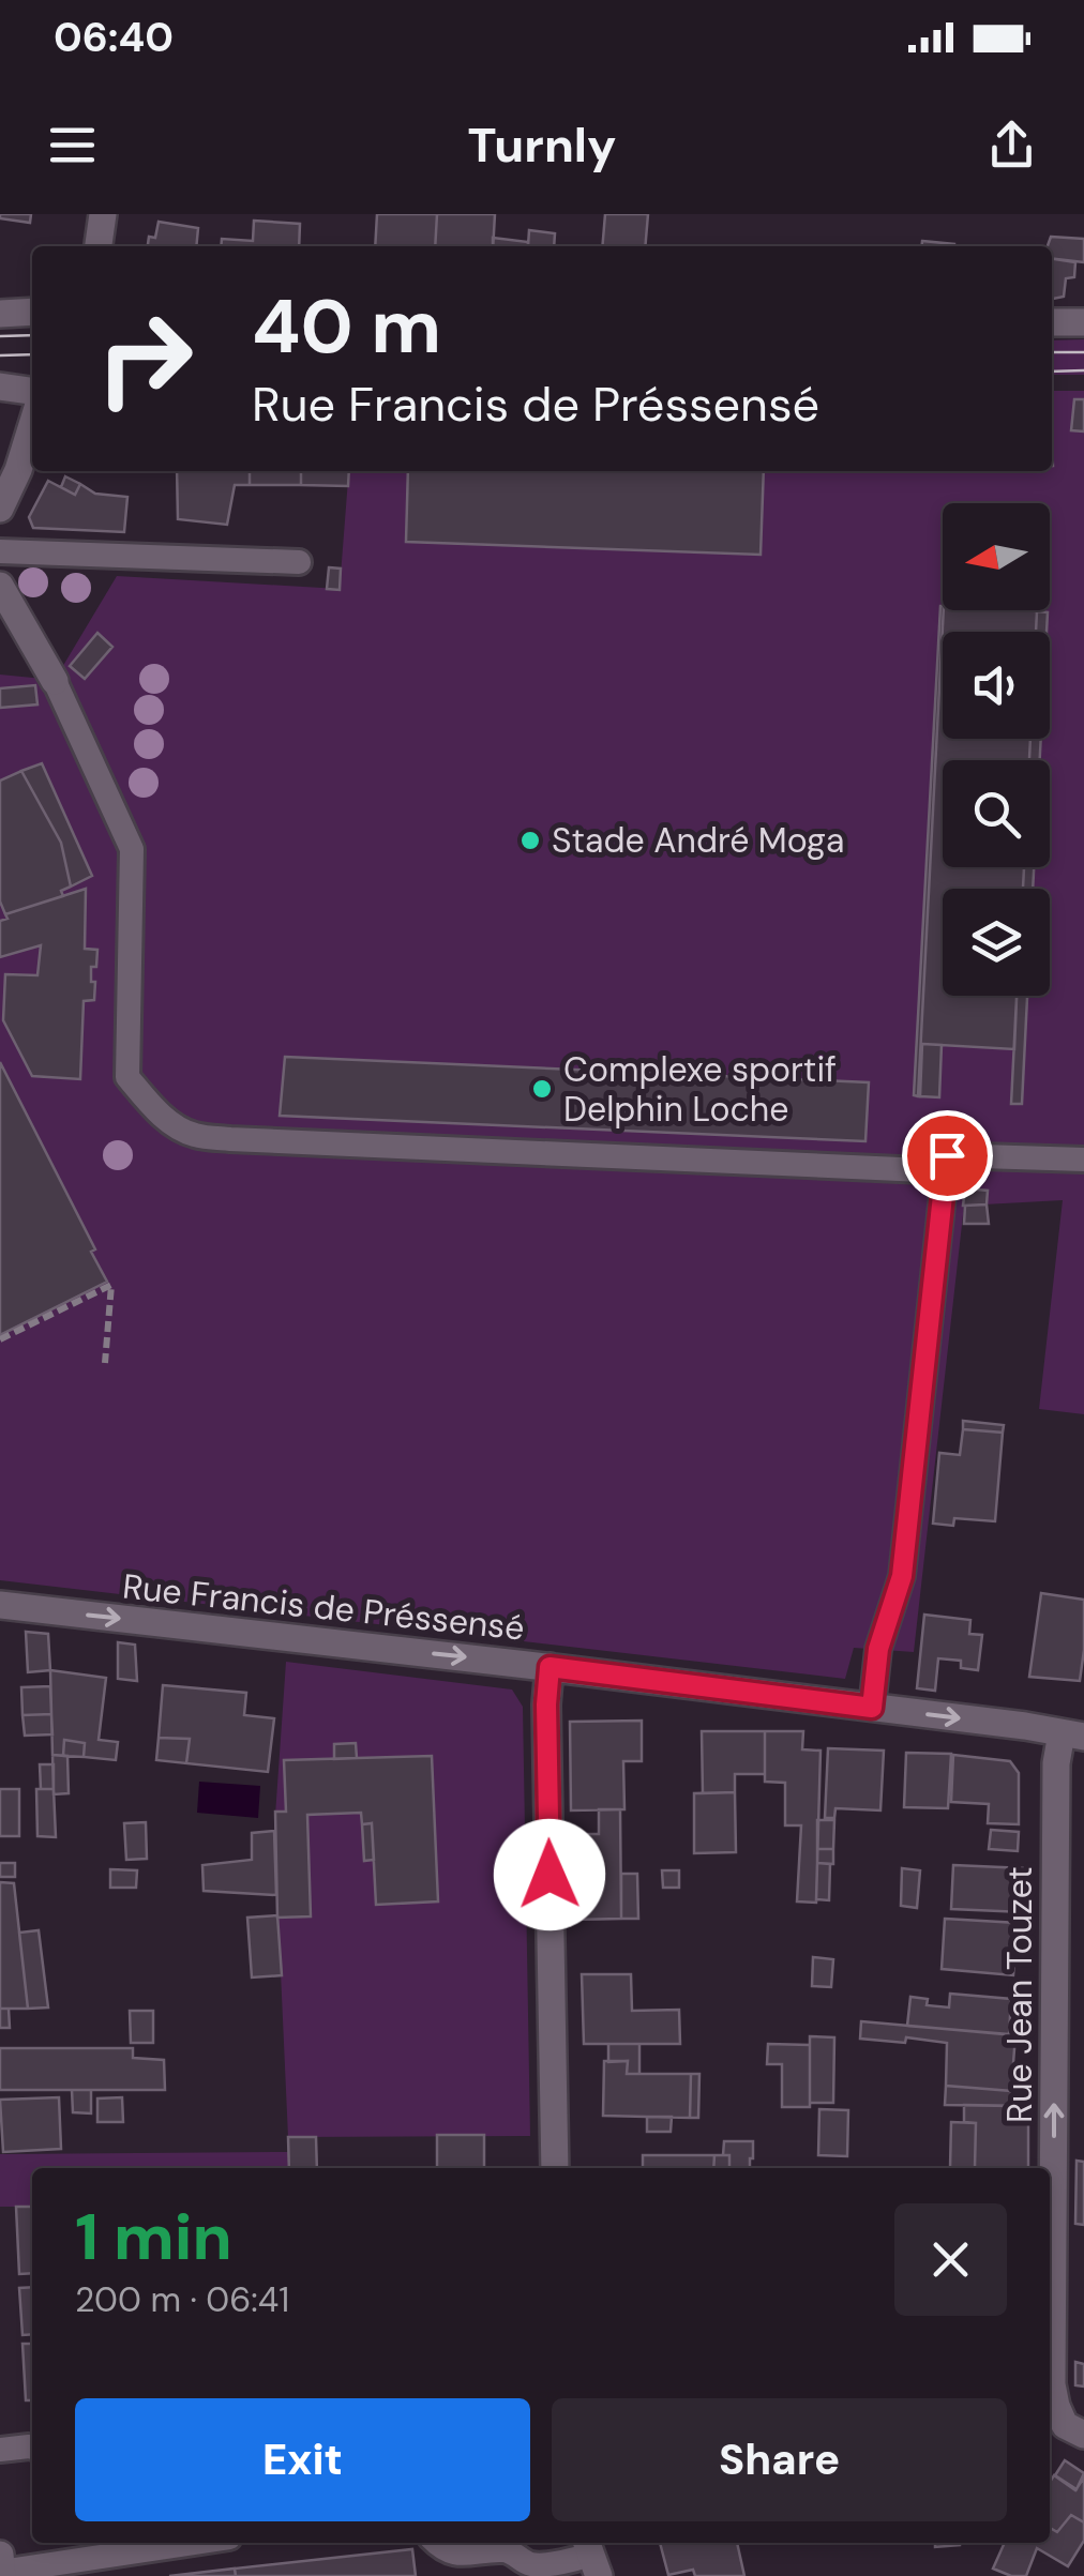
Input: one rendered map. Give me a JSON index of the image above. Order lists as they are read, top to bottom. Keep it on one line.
{"streets":{"street":["Rue Francis de Préssensé","Rue Jean Touzet"]},"crossings":[["Rue Francis de Préssensé","Rue Jean Touzet"]],"one_way":["Rue Francis de Préssensé","Rue Jean Touzet"],"places":["Stade André Moga","Complexe sportif Delphin Loche"],"north":"left","page":{"status":"06:40","header":"Turnly","turn":["40 m","Rue Francis de Préssensé"],"heading":["1 min","200 m · 06:41"],"buttons":["Exit","Share"]}}
